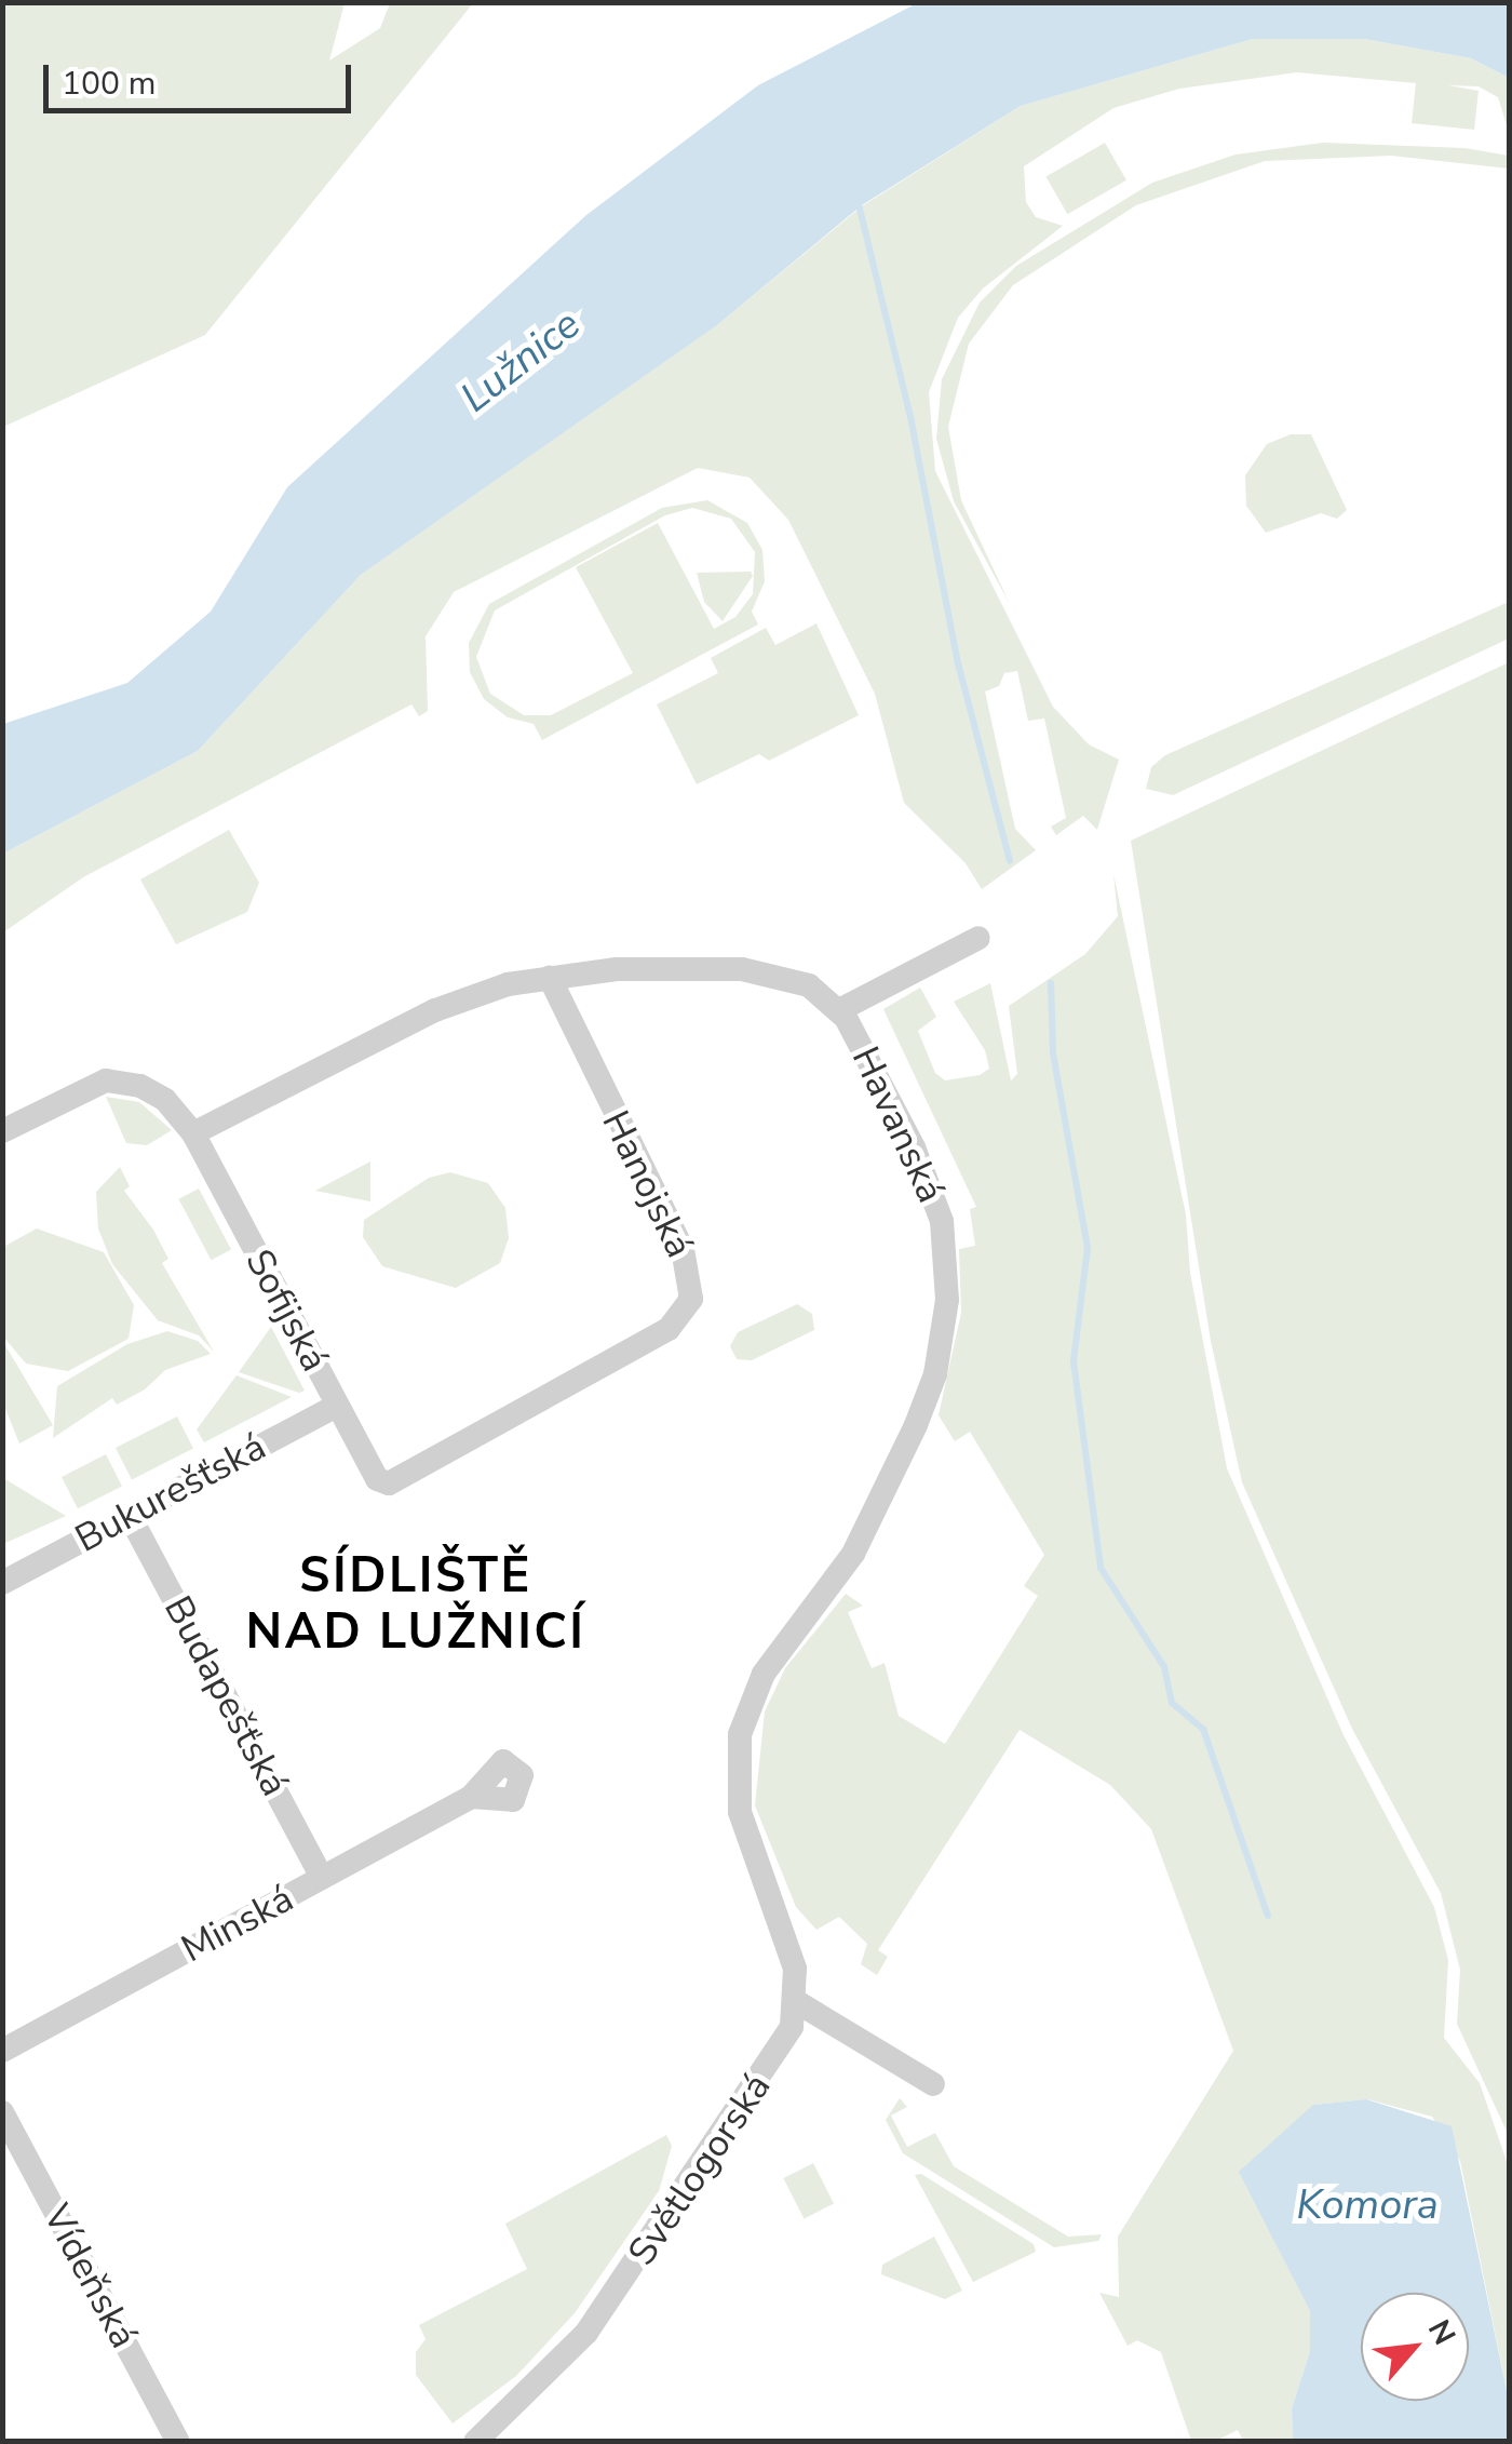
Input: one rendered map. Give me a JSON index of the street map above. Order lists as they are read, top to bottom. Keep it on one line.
{"streets":{"street":["Havanská","Hanojská","Sofijská","Bukurešťská","Budapešťská","Minská","Světlogorská","Vídeňská"]},"crossings":[["Havanská","Hanojská"],["Havanská","Sofijská"],["Havanská","Světlogorská"],["Hanojská","Sofijská"],["Sofijská","Bukurešťská"],["Bukurešťská","Budapešťská"],["Budapešťská","Minská"]],"districts":["SÍDLIŠTĚ NAD LUŽNICÍ"],"water":["Lužnice","Komora"],"scale_bar":"100 m","north":"top right"}
